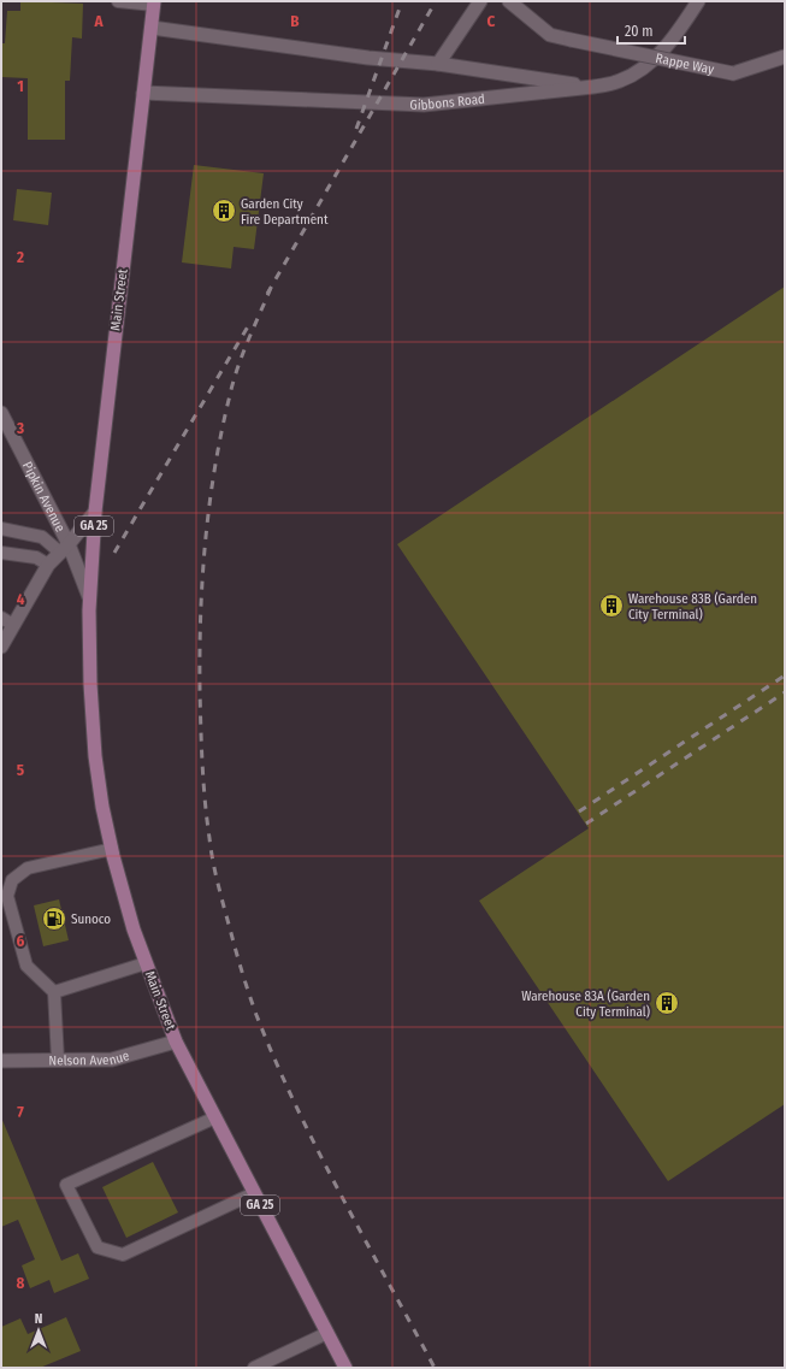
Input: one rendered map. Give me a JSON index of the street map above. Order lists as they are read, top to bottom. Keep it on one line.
{"streets":{"main road":["Main Street","GA 25"],"street":["Rappe Way","Gibbons Road","Pipkin Avenue","Nelson Avenue"]},"crossings":[["Gibbons Road","Main Street"],["Main Street","Pipkin Avenue"],["Main Street","Nelson Avenue"]],"places":{"building":["Garden City Fire Department","Warehouse 83B (Garden City Terminal)","Warehouse 83A (Garden City Terminal)"],"fuel station":["Sunoco"]},"scale_bar":"20 m","north":"top","grid":{"columns":["A","B","C"],"rows":["1","2","3","4","5","6","7","8"]}}
